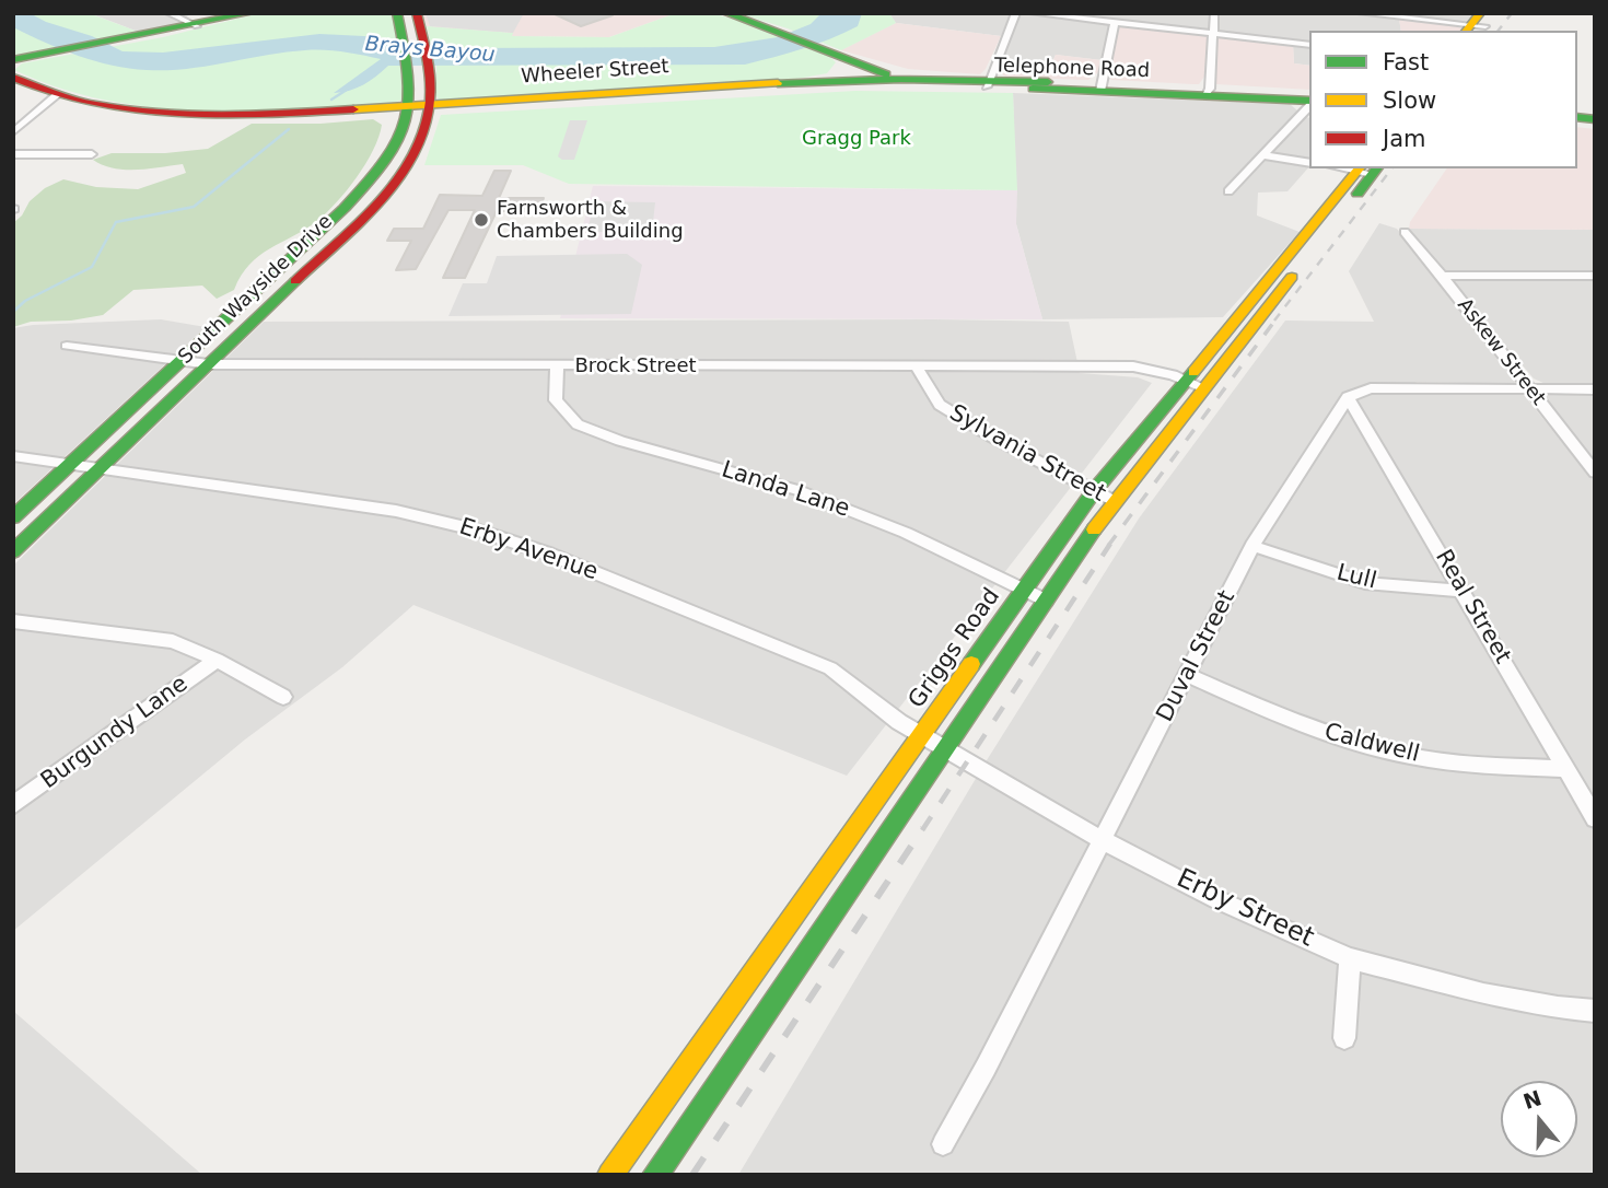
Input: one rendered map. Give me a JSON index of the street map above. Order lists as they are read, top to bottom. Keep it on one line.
{"streets":{"main road":["Telephone Road","Wheeler Street","South Wayside Drive","Griggs Road"],"street":["Askew Street","Brock Street","Sylvania Street","Landa Lane","Erby Avenue","Lull","Real Street","Duval Street","Burgundy Lane","Caldwell","Erby Street"]},"crossings":[["Telephone Road","Wheeler Street"],["Wheeler Street","South Wayside Drive"],["South Wayside Drive","Brock Street"],["South Wayside Drive","Erby Avenue"],["Brock Street","Sylvania Street"],["Brock Street","Landa Lane"],["Brock Street","Griggs Road"],["Sylvania Street","Griggs Road"],["Landa Lane","Griggs Road"],["Erby Avenue","Griggs Road"],["Erby Avenue","Erby Street"],["Lull","Real Street"],["Lull","Duval Street"],["Real Street","Duval Street"],["Real Street","Caldwell"],["Griggs Road","Erby Street"],["Duval Street","Caldwell"],["Duval Street","Erby Street"]],"water":["Brays Bayou"],"parks":["Gragg Park"],"places":["Farnsworth & Chambers Building"],"legend":["Fast","Slow","Jam"],"north":"top"}
